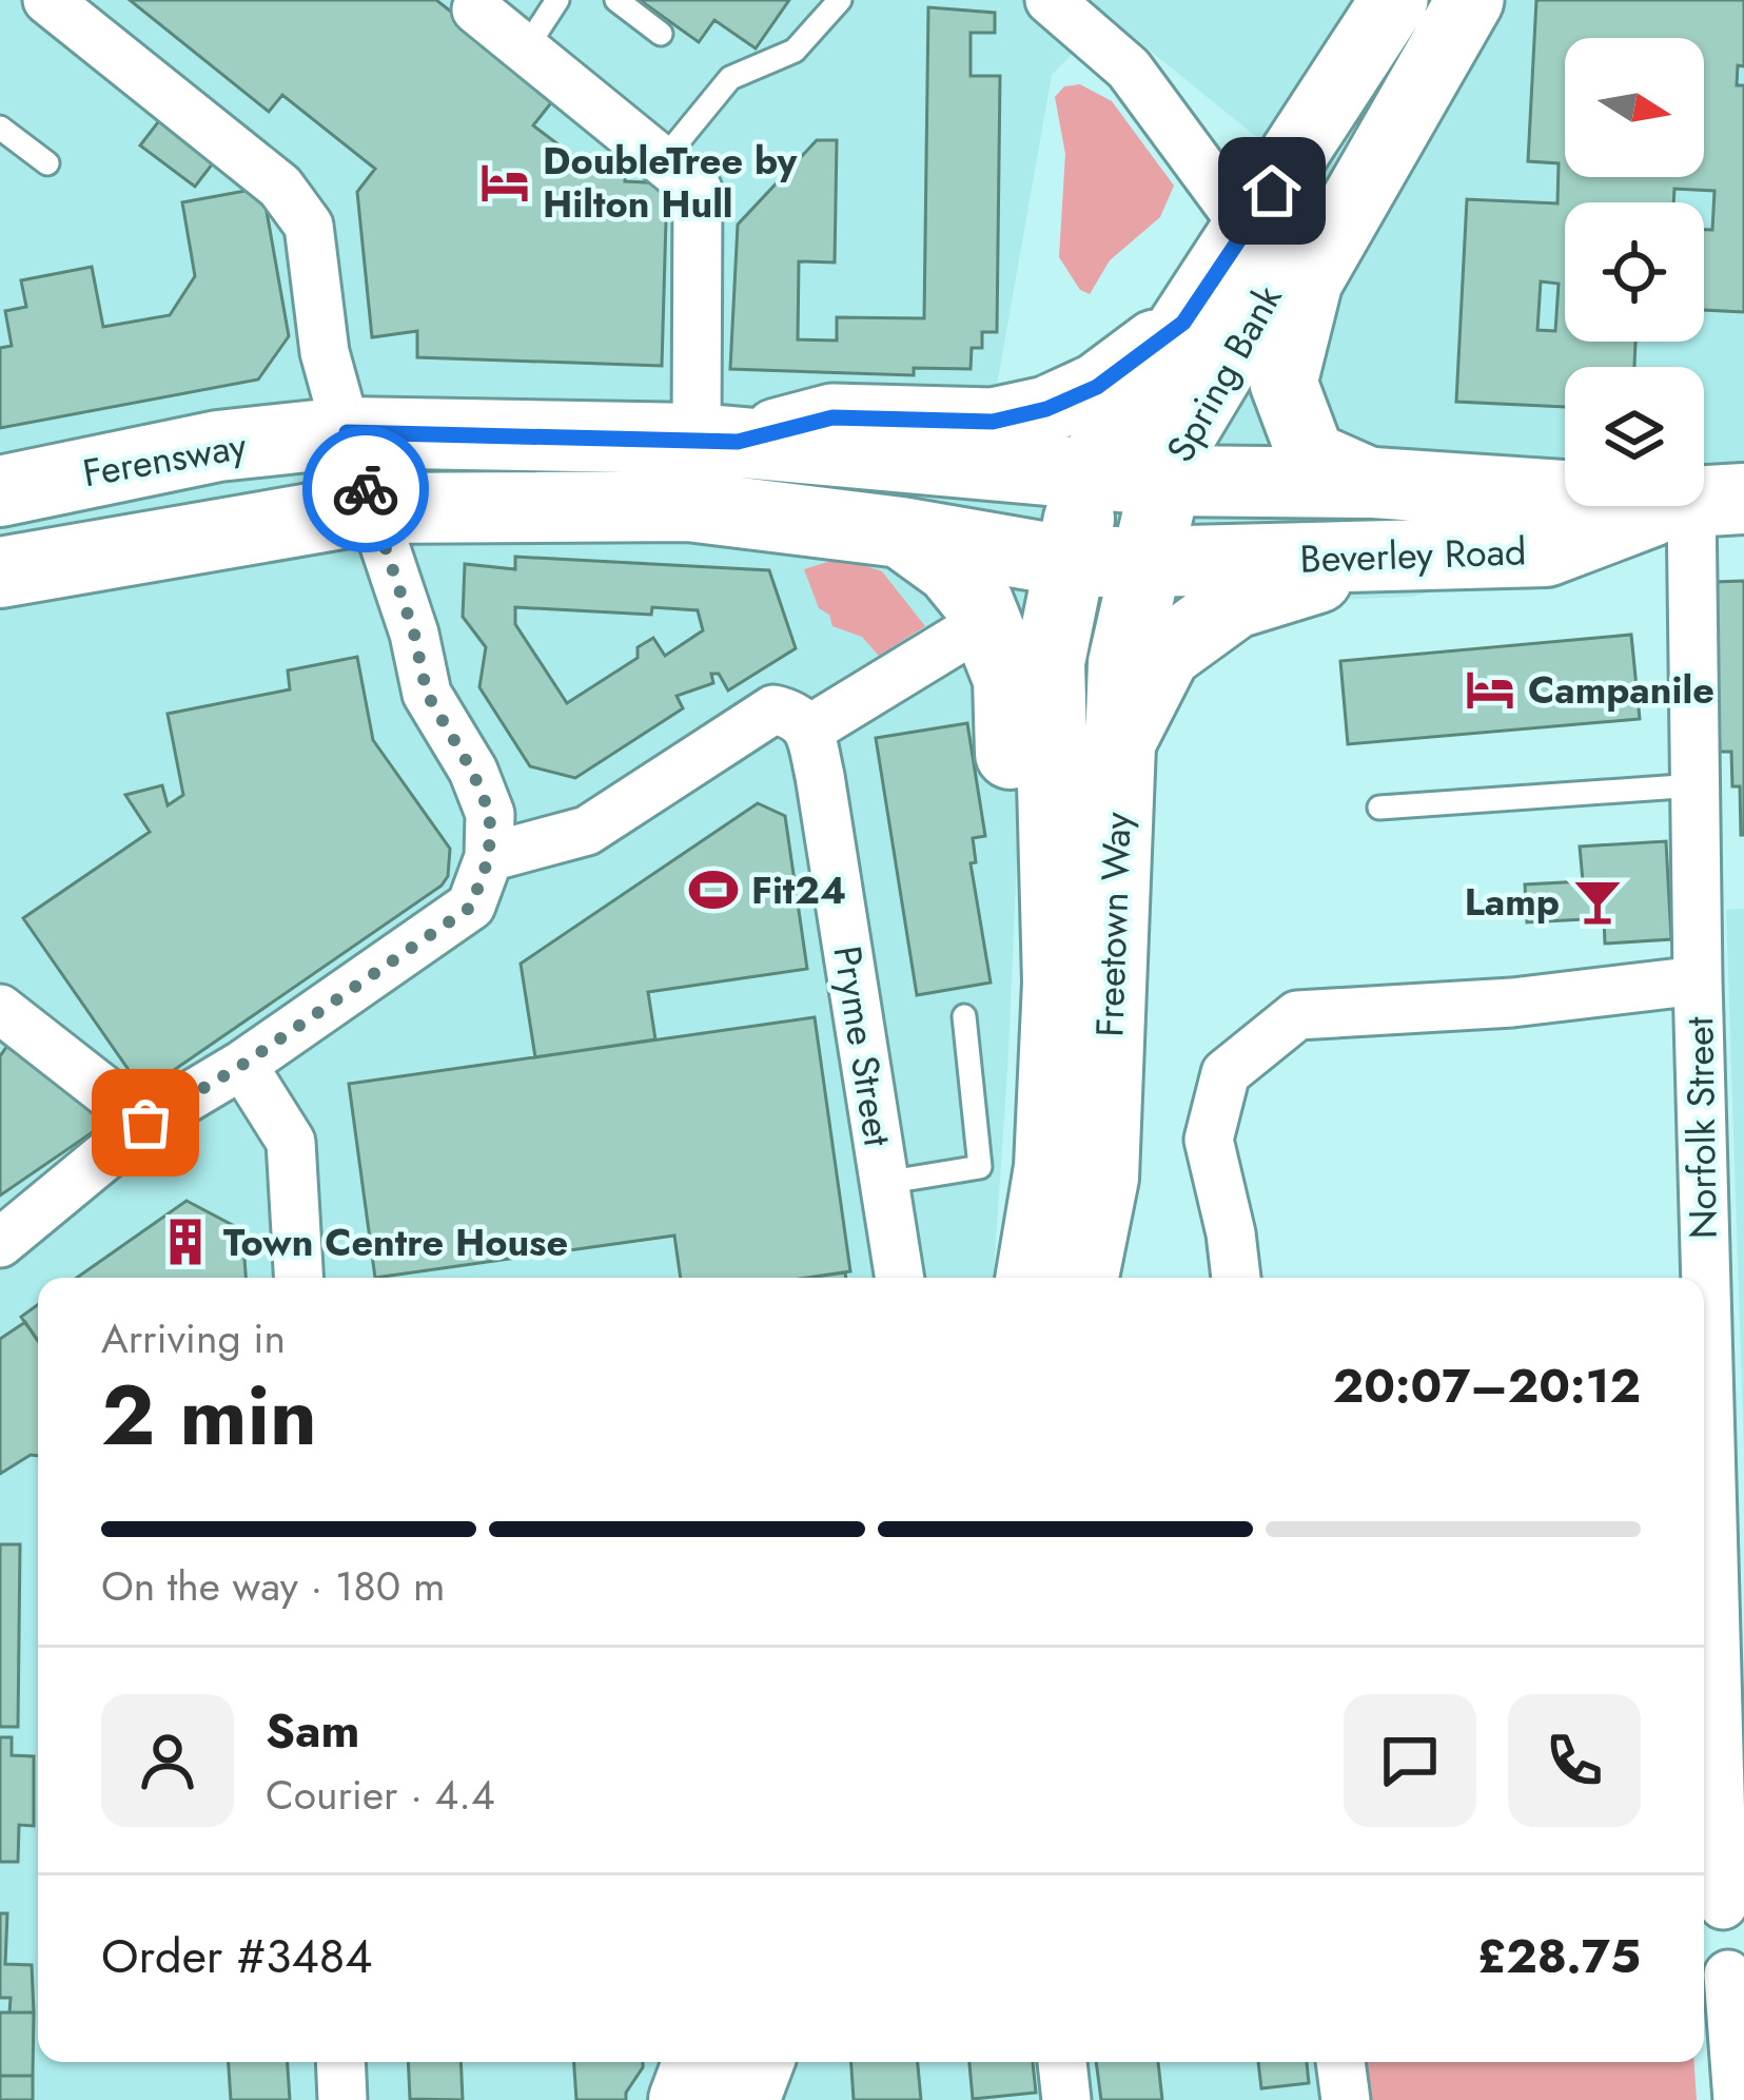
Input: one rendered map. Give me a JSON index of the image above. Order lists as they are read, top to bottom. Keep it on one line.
{"streets":{"main road":["Spring Bank","Ferensway","Beverley Road","Freetown Way"],"street":["Pryme Street","Norfolk Street"]},"crossings":[["Spring Bank","Ferensway"],["Spring Bank","Beverley Road"],["Spring Bank","Freetown Way"],["Ferensway","Beverley Road"],["Ferensway","Freetown Way"],["Beverley Road","Freetown Way"]],"places":{"hotel":["DoubleTree by Hilton Hull","Campanile"],"sports":["Fit24"],"bar":["Lamp"],"building":["Town Centre House"]},"north":"right","page":{"heading":["2 min","Arriving in","20:07–20:12"],"panel":["Sam","Courier · 4.4","Order #3484","£28.75"],"bar":"On the way · 180 m"}}
